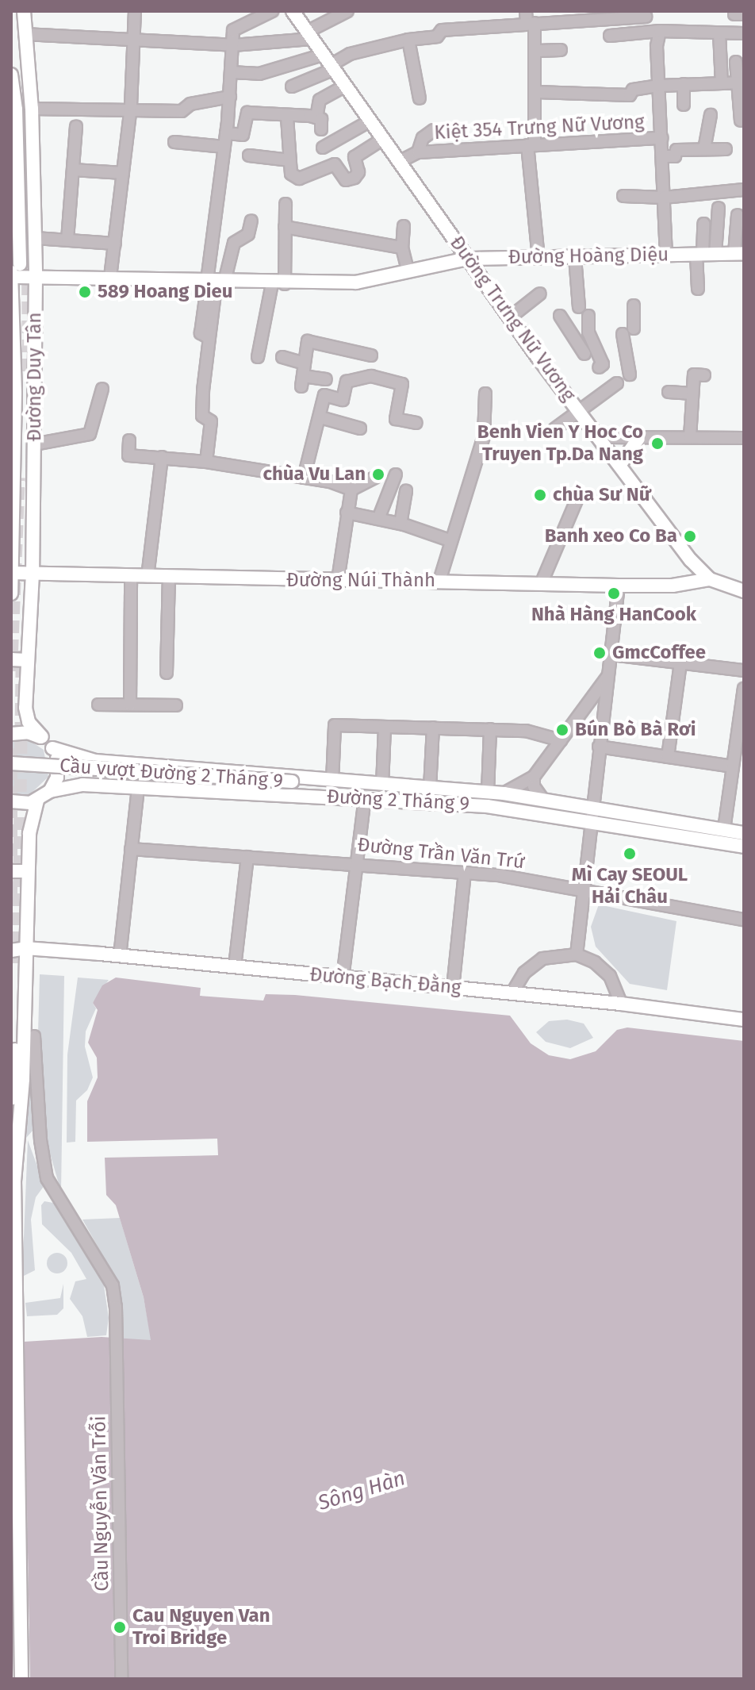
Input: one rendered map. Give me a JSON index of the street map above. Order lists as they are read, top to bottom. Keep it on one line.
{"streets":{"main road":["Đường Hoàng Diệu","Đường Trưng Nữ Vương","Đường Duy Tân","Đường Núi Thành","Cầu vượt Đường 2 Tháng 9","Đường 2 Tháng 9","Đường Bạch Đằng"],"street":["Kiệt 354 Trưng Nữ Vương","Đường Trần Văn Trứ","Cầu Nguyễn Văn Trỗi"]},"crossings":[["Kiệt 354 Trưng Nữ Vương","Đường Trưng Nữ Vương"],["Đường Hoàng Diệu","Đường Trưng Nữ Vương"],["Đường Hoàng Diệu","Đường Duy Tân"],["Đường Trưng Nữ Vương","Đường Núi Thành"],["Đường Duy Tân","Đường Núi Thành"],["Đường Duy Tân","Đường 2 Tháng 9"],["Cầu vượt Đường 2 Tháng 9","Đường 2 Tháng 9"]],"water":["Sông Hàn"],"places":["589 Hoang Dieu","Benh Vien Y Hoc Co Truyen Tp.Da Nang","chùa Vu Lan","chùa Sư Nữ","Banh xeo Co Ba","Nhà Hàng HanCook","GmcCoffee","Bún Bò Bà Rơi","Mì Cay SEOUL Hải Châu","Cau Nguyen Van Troi Bridge"]}
